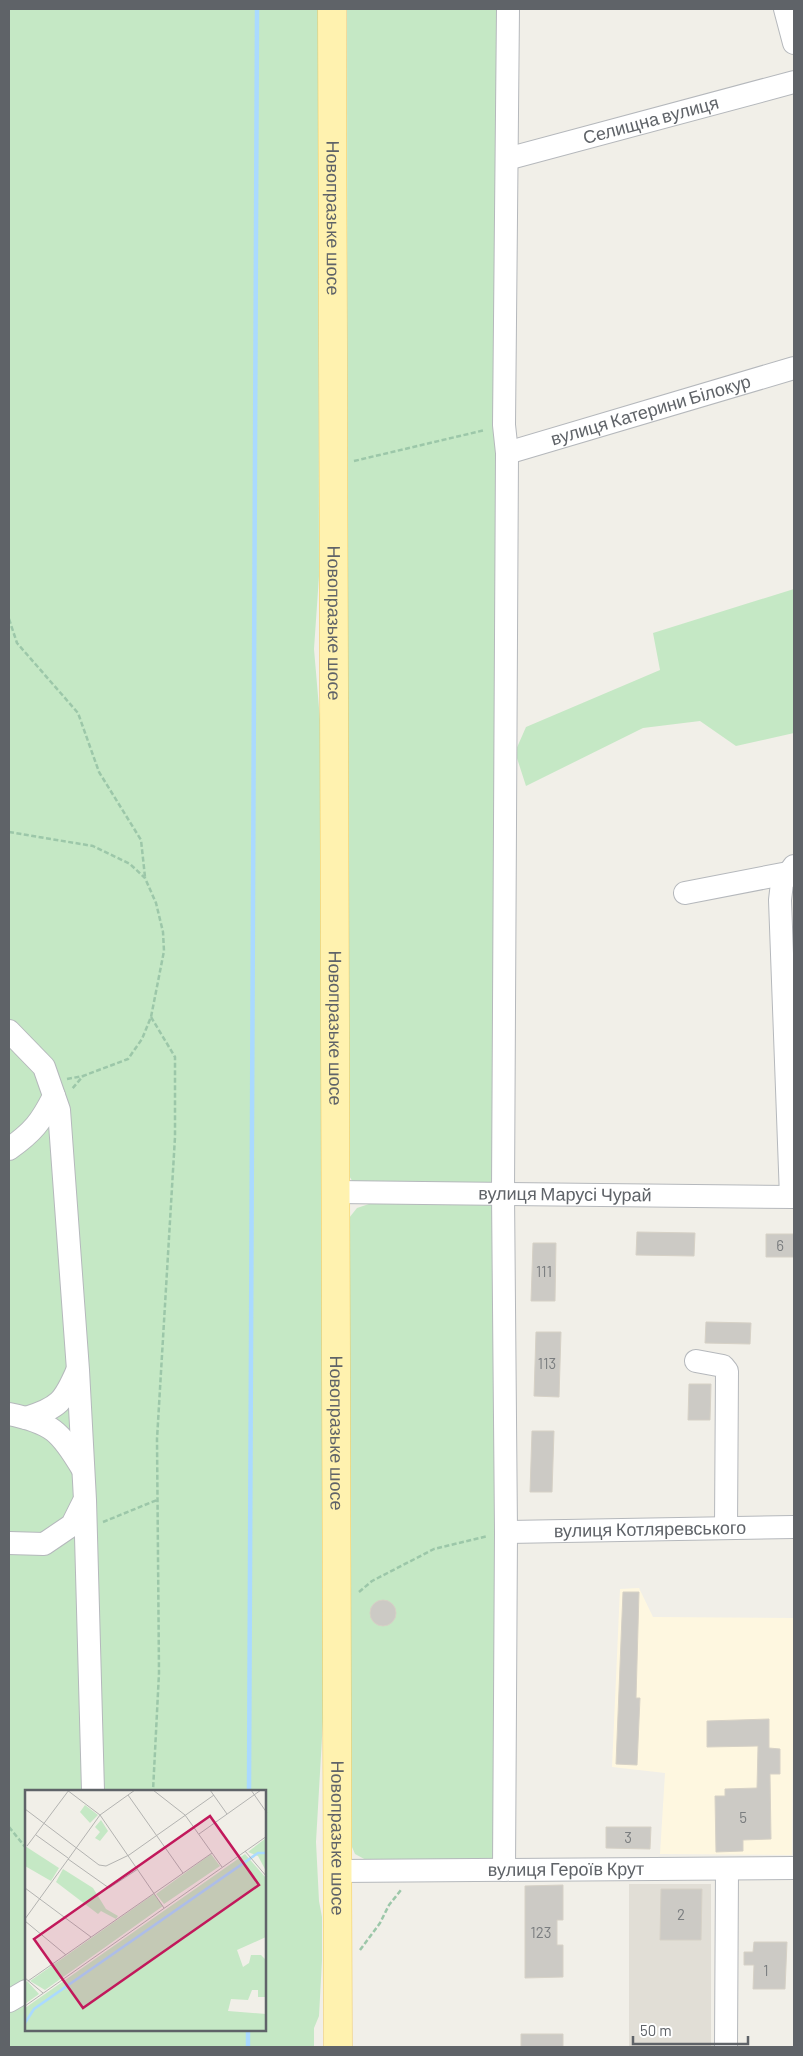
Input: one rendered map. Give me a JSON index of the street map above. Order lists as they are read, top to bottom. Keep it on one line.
{"streets":{"main road":["Новопразьке шосе"],"street":["Селищна вулиця","вулиця Катерини Білокур","вулиця Марусі Чурай","вулиця Котляревського","вулиця Героїв Крут"]},"crossings":[["Новопразьке шосе","вулиця Марусі Чурай"],["Новопразьке шосе","вулиця Героїв Крут"]],"house_numbers":["6","111","113","5","3","2","123","1"],"scale_bar":"50 m"}
